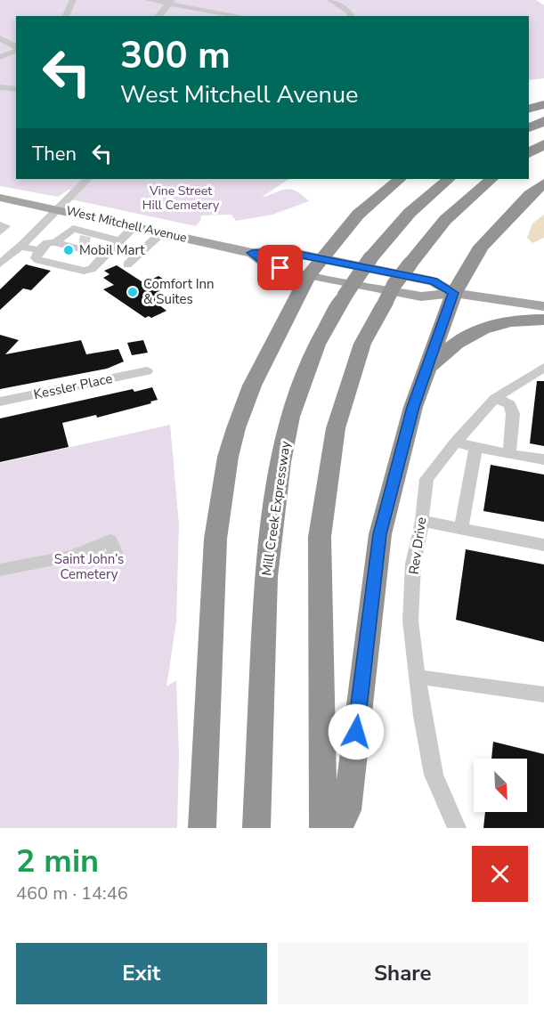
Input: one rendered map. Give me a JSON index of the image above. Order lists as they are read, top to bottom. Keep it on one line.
{"streets":{"highway":["Mill Creek Expressway"],"main road":["West Mitchell Avenue"],"street":["Kessler Place","Rev Drive"]},"parks":["Vine Street Hill Cemetery","Saint John’s Cemetery"],"places":["Mobil Mart","Comfort Inn & Suites"],"north":"bottom right","page":{"turn":["300 m","West Mitchell Avenue"],"then":"Then","heading":["2 min","460 m · 14:46"],"buttons":["Exit","Share"]}}
